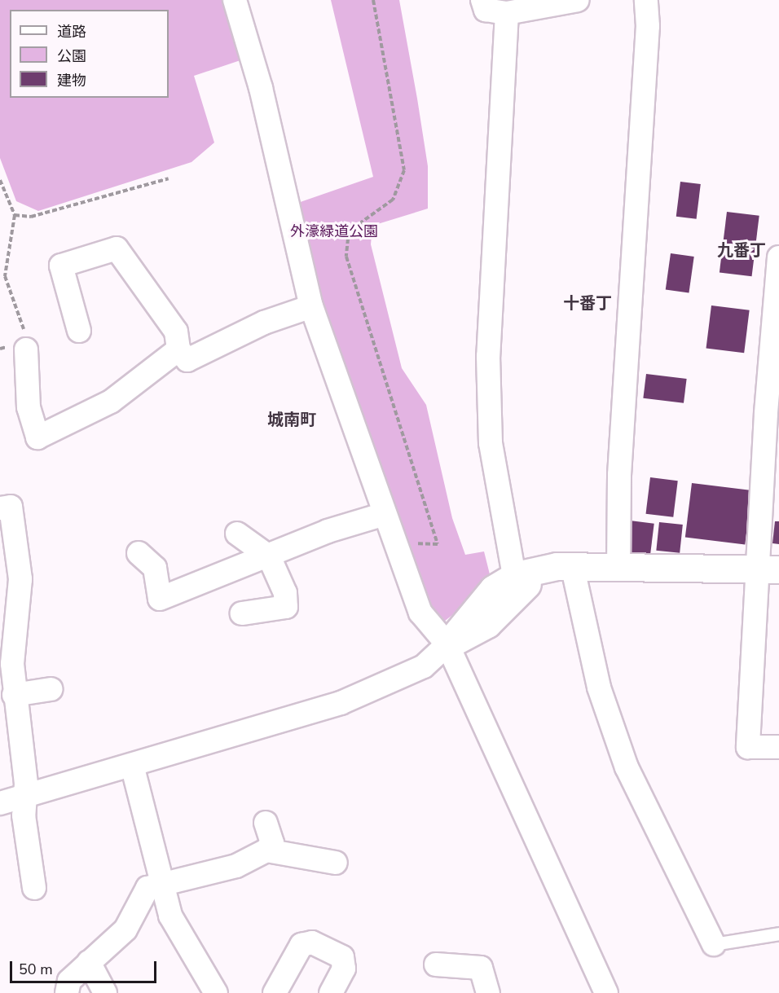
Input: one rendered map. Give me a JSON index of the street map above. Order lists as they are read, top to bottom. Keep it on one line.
{"districts":["九番丁","十番丁","城南町"],"parks":["外濠緑道公園"],"legend":["道路","公園","建物"],"scale_bar":"50 m"}
